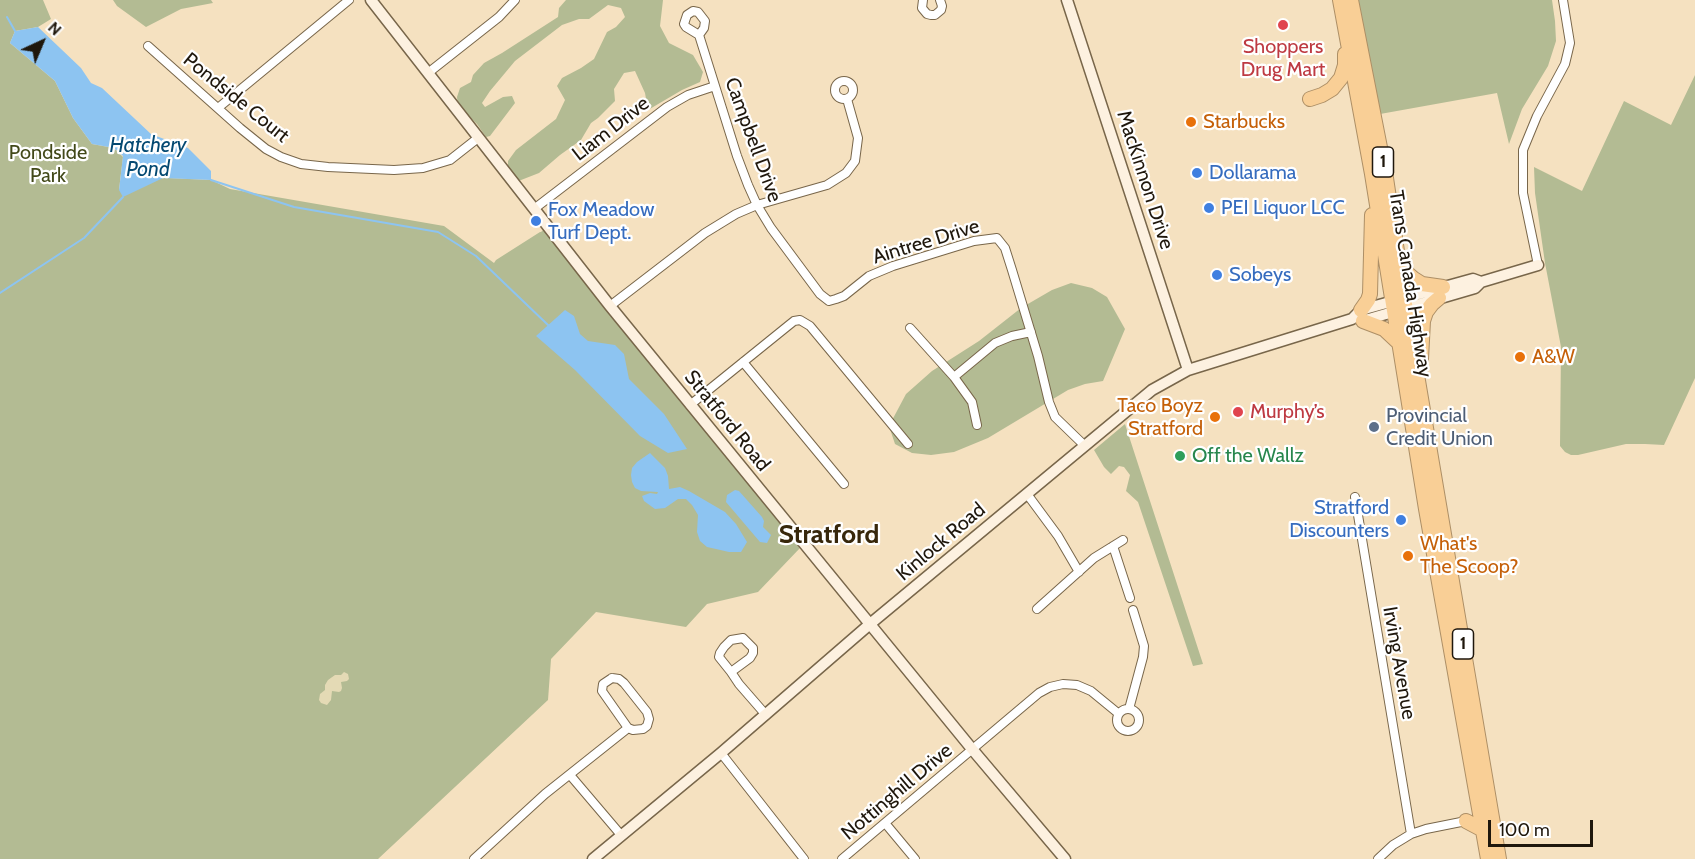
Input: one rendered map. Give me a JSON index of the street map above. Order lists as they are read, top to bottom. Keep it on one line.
{"streets":{"highway":["1","Trans Canada Highway"],"street":["Pondside Court","Liam Drive","Campbell Drive","MacKinnon Drive","Aintree Drive","Stratford Road","Kinlock Road","Irving Avenue","Nottinghill Drive"]},"crossings":[["Pondside Court","Stratford Road"],["Liam Drive","Campbell Drive"],["Liam Drive","Stratford Road"],["Campbell Drive","Aintree Drive"],["MacKinnon Drive","Kinlock Road"],["Trans Canada Highway","Kinlock Road"],["Stratford Road","Kinlock Road"],["Stratford Road","Nottinghill Drive"]],"districts":["Stratford"],"water":["Hatchery Pond"],"parks":["Pondside Park"],"places":["Shoppers Drug Mart","Starbucks","Dollarama","PEI Liquor LCC","Fox Meadow Turf Dept.","Sobeys","A&W","Murphy’s","Taco Boyz Stratford","Provincial Credit Union","Off the Wallz","Stratford Discounters","What's The Scoop?"],"scale_bar":"100 m","north":"top right"}
